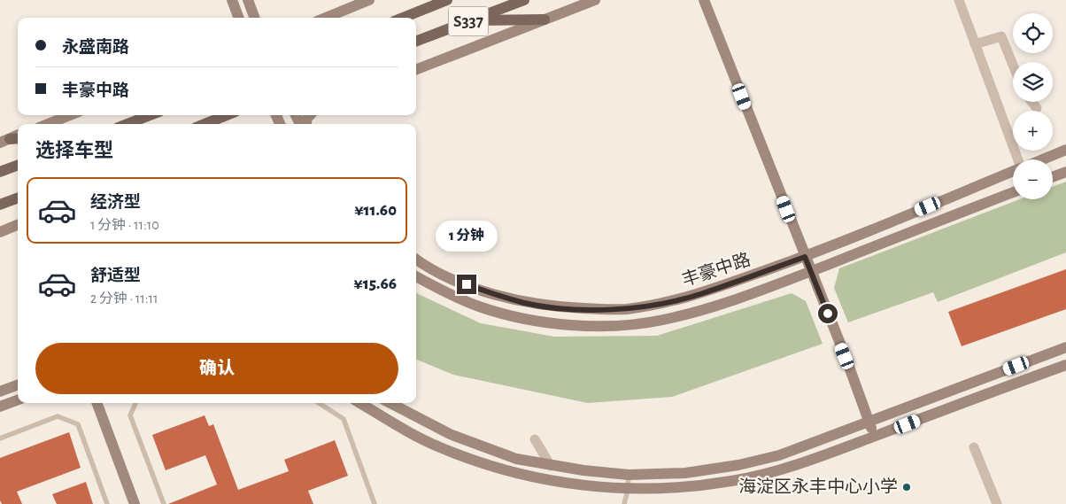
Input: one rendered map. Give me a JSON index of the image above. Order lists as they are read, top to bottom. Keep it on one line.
{"streets":{"main road":["S337"],"street":["丰豪中路"]},"places":["海淀区永丰中心小学"],"page":{"map_buttons":["+","−"],"banner":["永盛南路","丰豪中路"],"heading":"选择车型","list":[{"name":"经济型","note":"1 分钟 · 11:10","value":"¥11.60"},{"name":"舒适型","note":"2 分钟 · 11:11","value":"¥15.66"}],"bubble":"1 分钟","buttons":"确认"}}
